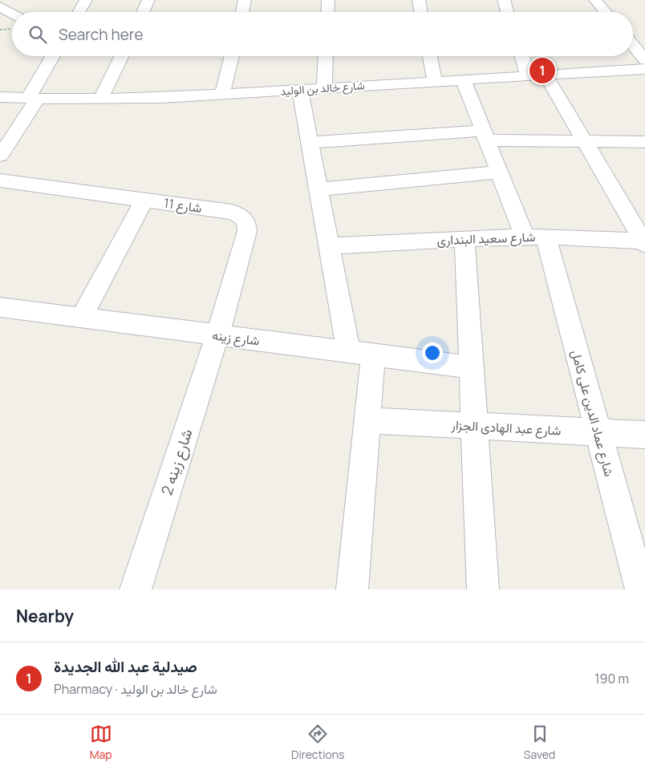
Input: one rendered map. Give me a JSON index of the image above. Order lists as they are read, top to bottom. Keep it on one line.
{"streets":{"street":["شارع خالد بن الوليد","شارع 11","شارع سعيد البندارى","شارع زينه","شارع عماد الدين على كامل","شارع عبد الهادى الجزار","شارع زينه 2"]},"crossings":[["شارع خالد بن الوليد","شارع عماد الدين على كامل"],["شارع 11","شارع زينه"],["شارع 11","شارع زينه 2"],["شارع سعيد البندارى","شارع عماد الدين على كامل"],["شارع زينه","شارع زينه 2"],["شارع عماد الدين على كامل","شارع عبد الهادى الجزار"]],"page":{"search":"Search here","pins":"1","heading":"Nearby","list":[{"mark":"1","name":"صيدلية عبد الله الجديدة","note":"Pharmacy · شارع خالد بن الوليد","value":"190 m"}],"nav":["Map","Directions","Saved"]}}
